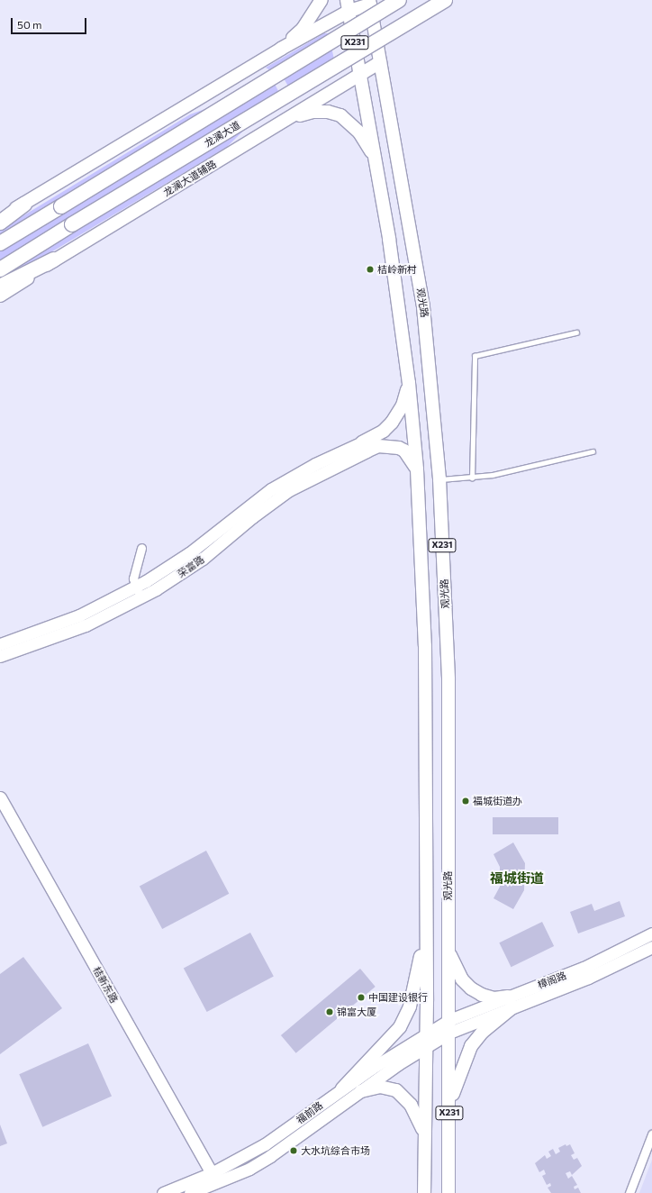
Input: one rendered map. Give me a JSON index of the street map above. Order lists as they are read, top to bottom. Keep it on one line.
{"streets":{"highway":["龙澜大道"],"main road":["X231","龙澜大道辅路","观光路"],"street":["荣富路","樟阁路","桔新东路","福前路"]},"crossings":[["X231","龙澜大道辅路"],["X231","福前路"],["龙澜大道辅路","观光路"],["观光路","樟阁路"],["观光路","福前路"],["樟阁路","福前路"],["桔新东路","福前路"]],"districts":["福城街道"],"places":["桔岭新村","福城街道办","中国建设银行","锦富大厦","大水坑综合市场"],"scale_bar":"50 m"}
